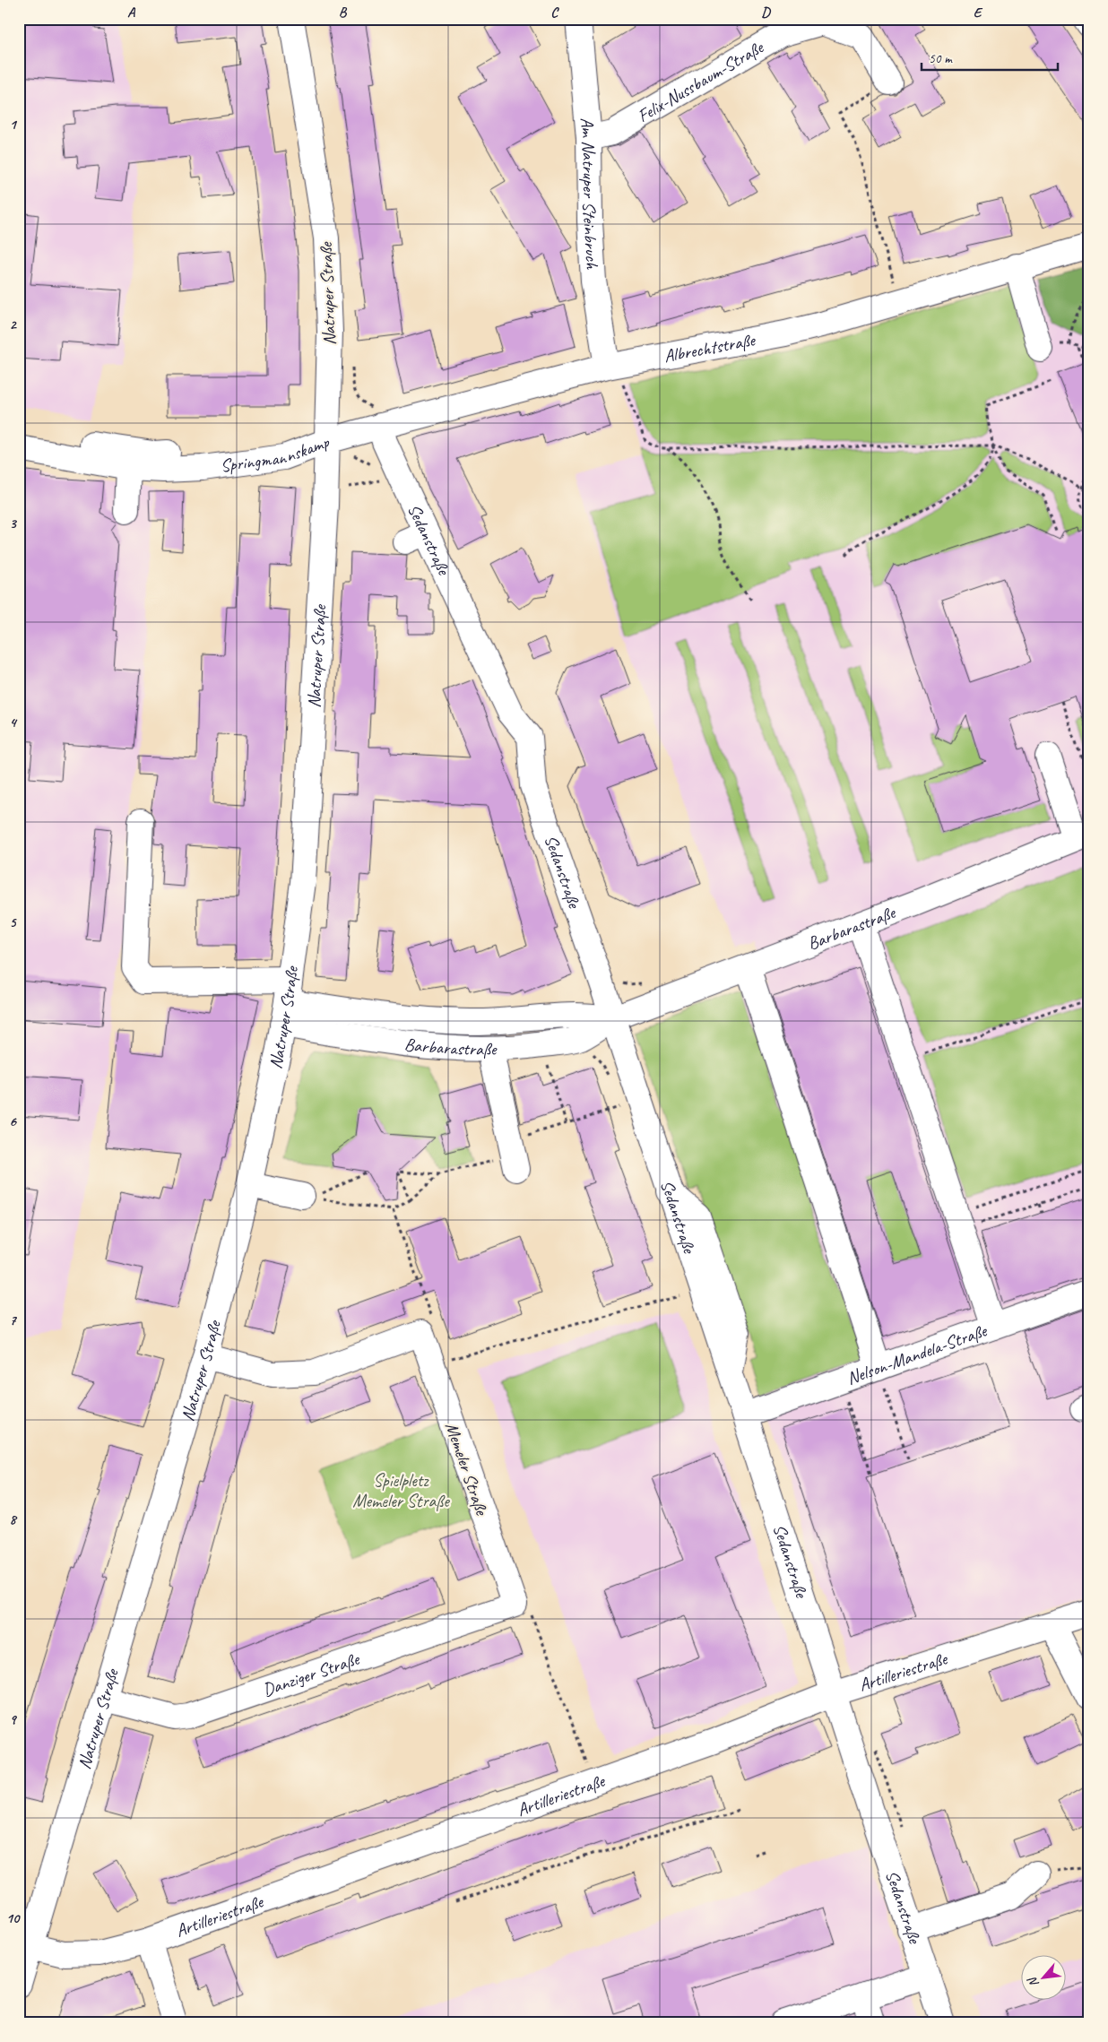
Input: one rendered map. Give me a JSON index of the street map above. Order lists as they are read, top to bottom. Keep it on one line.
{"streets":{"street":["Felix-Nussbaum-Straße","Am Natruper Steinbruch","Natruper Straße","Albrechtstraße","Springmannskamp","Sedanstraße","Barbarastraße","Nelson-Mandela-Straße","Memeler Straße","Artilleriestraße","Danziger Straße"]},"crossings":[["Felix-Nussbaum-Straße","Am Natruper Steinbruch"],["Am Natruper Steinbruch","Albrechtstraße"],["Natruper Straße","Albrechtstraße"],["Natruper Straße","Springmannskamp"],["Natruper Straße","Barbarastraße"],["Natruper Straße","Artilleriestraße"],["Natruper Straße","Danziger Straße"],["Albrechtstraße","Springmannskamp"],["Albrechtstraße","Sedanstraße"],["Sedanstraße","Barbarastraße"],["Sedanstraße","Nelson-Mandela-Straße"],["Sedanstraße","Artilleriestraße"],["Memeler Straße","Danziger Straße"]],"parks":["Spielpletz Memeler Straße"],"scale_bar":"50 m","north":"bottom left","grid":{"columns":["A","B","C","D","E"],"rows":["1","2","3","4","5","6","7","8","9","10"]}}
